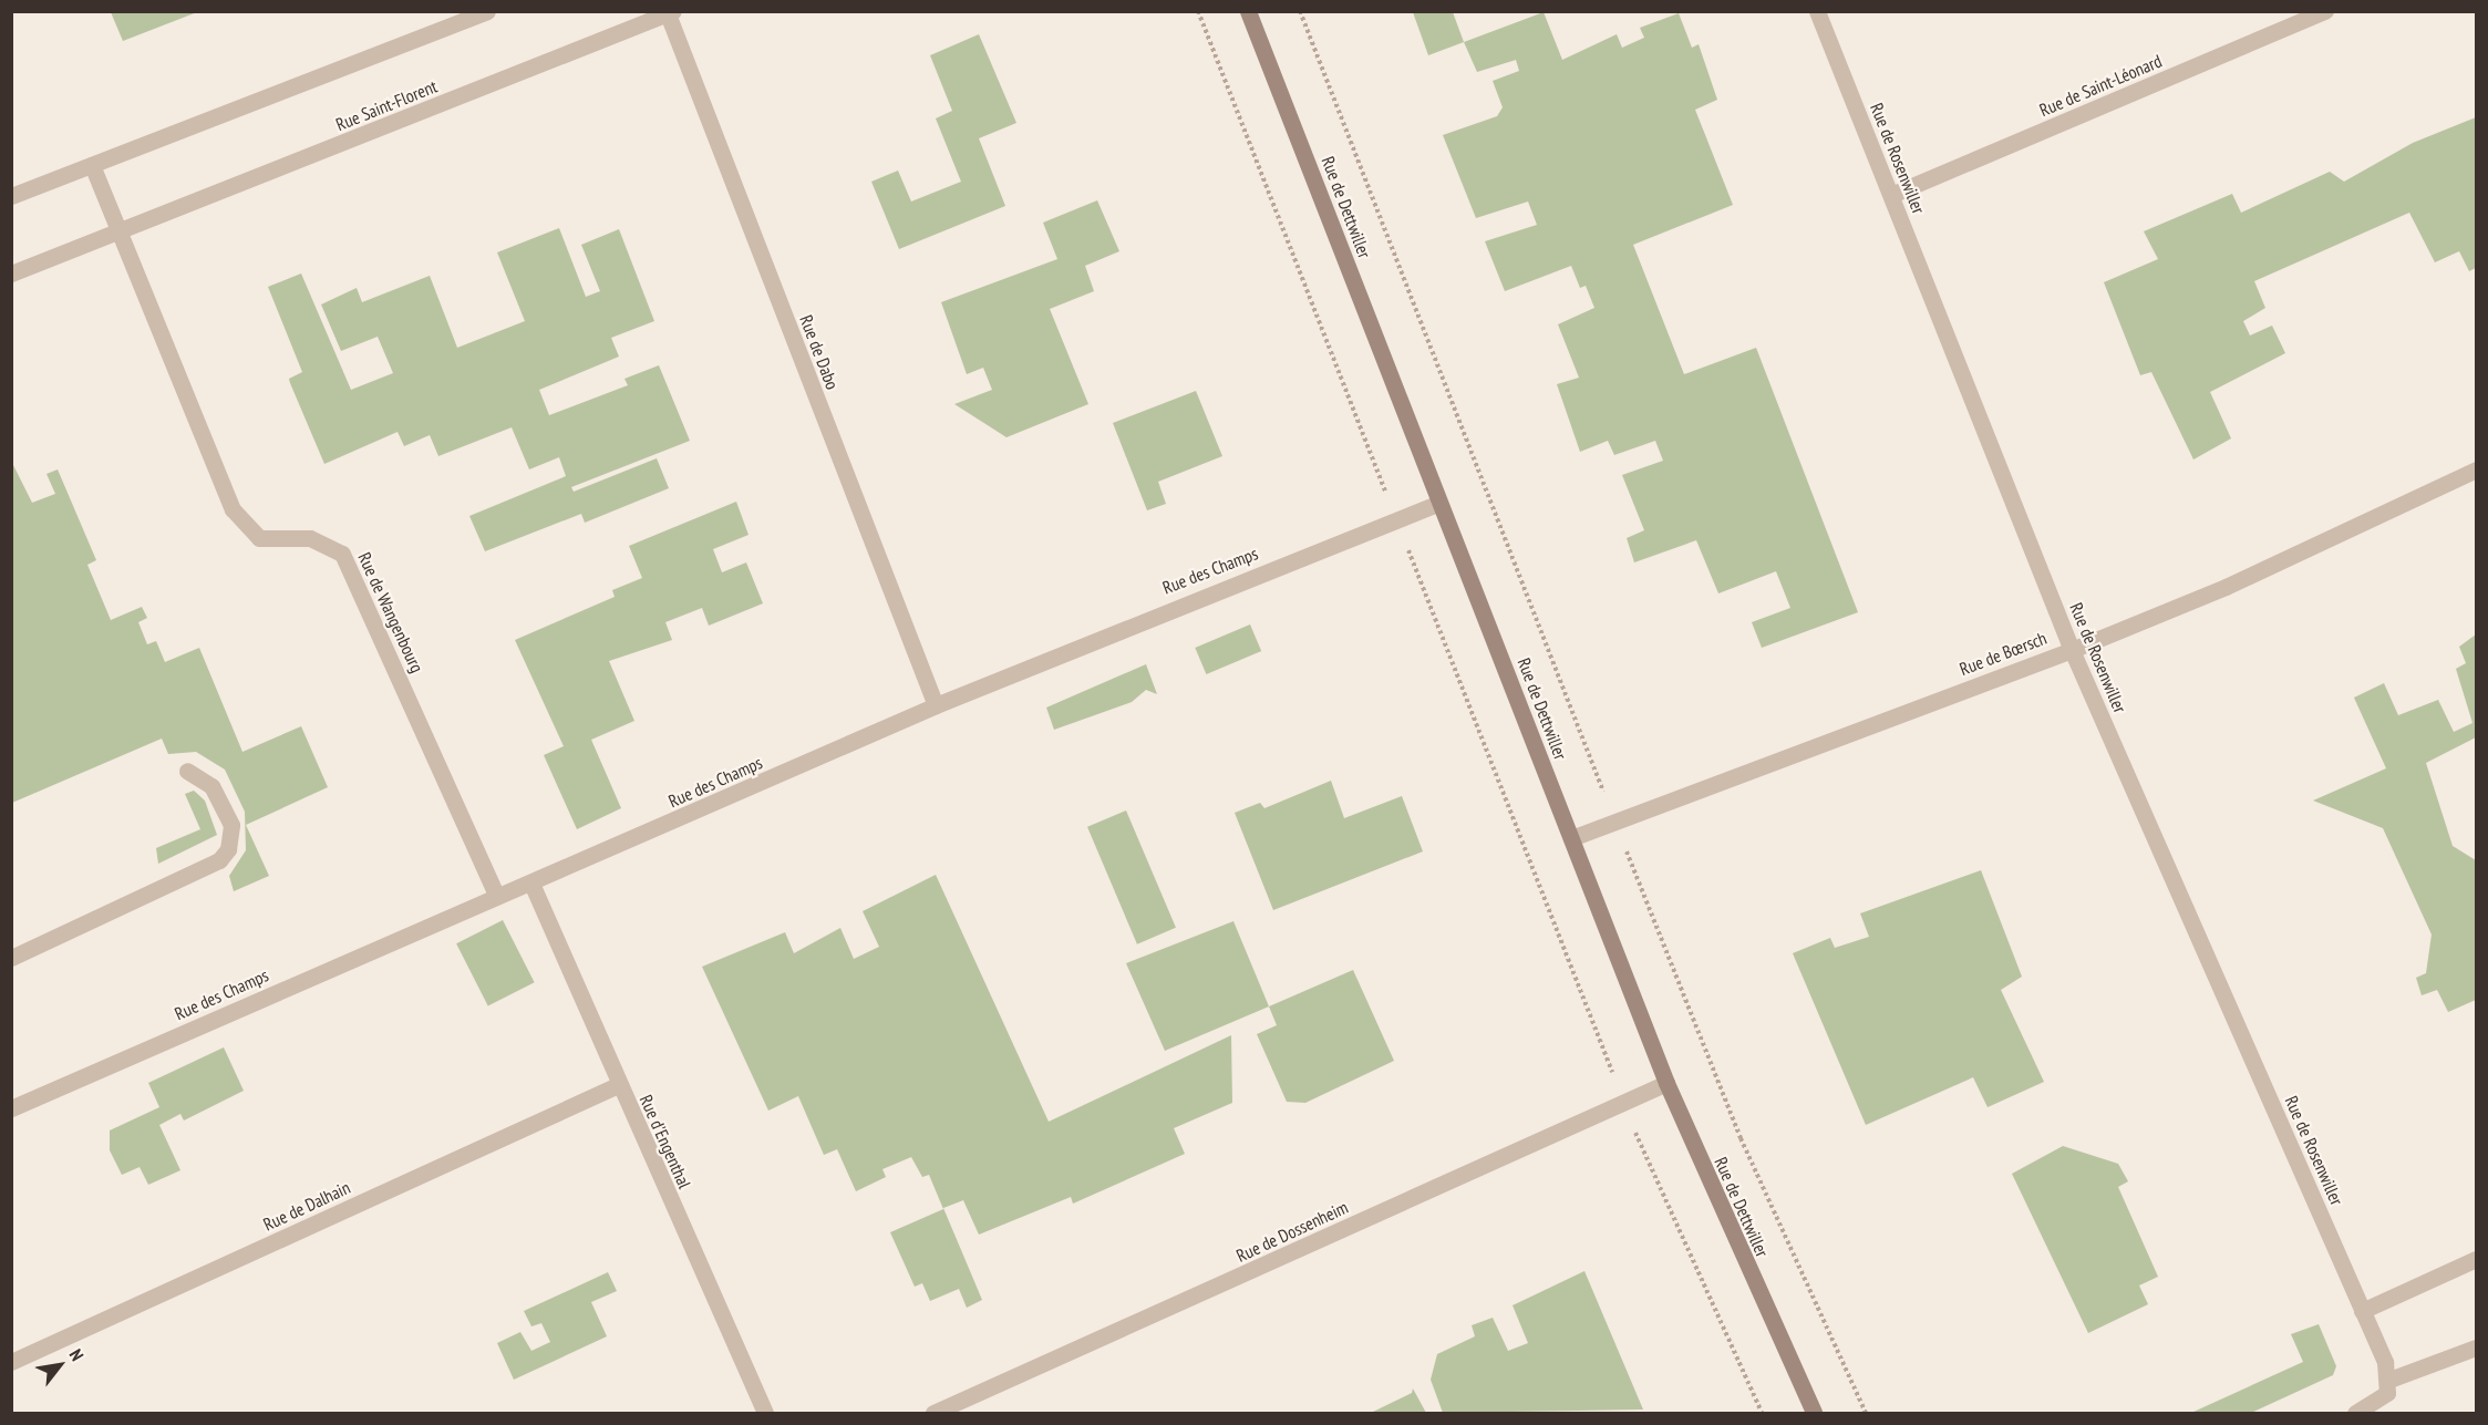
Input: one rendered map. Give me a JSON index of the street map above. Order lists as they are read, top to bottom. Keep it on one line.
{"streets":{"main road":["Rue de Dettwiller"],"street":["Rue de Saint-Léonard","Rue Saint-Florent","Rue de Rosenwiller","Rue de Dabo","Rue des Champs","Rue de Wangenbourg","Rue de Bœrsch","Rue d'Engenthal","Rue de Dalhain","Rue de Dossenheim"]},"crossings":[["Rue de Saint-Léonard","Rue de Rosenwiller"],["Rue Saint-Florent","Rue de Dabo"],["Rue Saint-Florent","Rue de Wangenbourg"],["Rue de Rosenwiller","Rue de Bœrsch"],["Rue de Dettwiller","Rue des Champs"],["Rue de Dettwiller","Rue de Bœrsch"],["Rue de Dettwiller","Rue de Dossenheim"],["Rue de Dabo","Rue des Champs"],["Rue des Champs","Rue de Wangenbourg"],["Rue des Champs","Rue d'Engenthal"],["Rue d'Engenthal","Rue de Dalhain"]],"north":"top right"}
